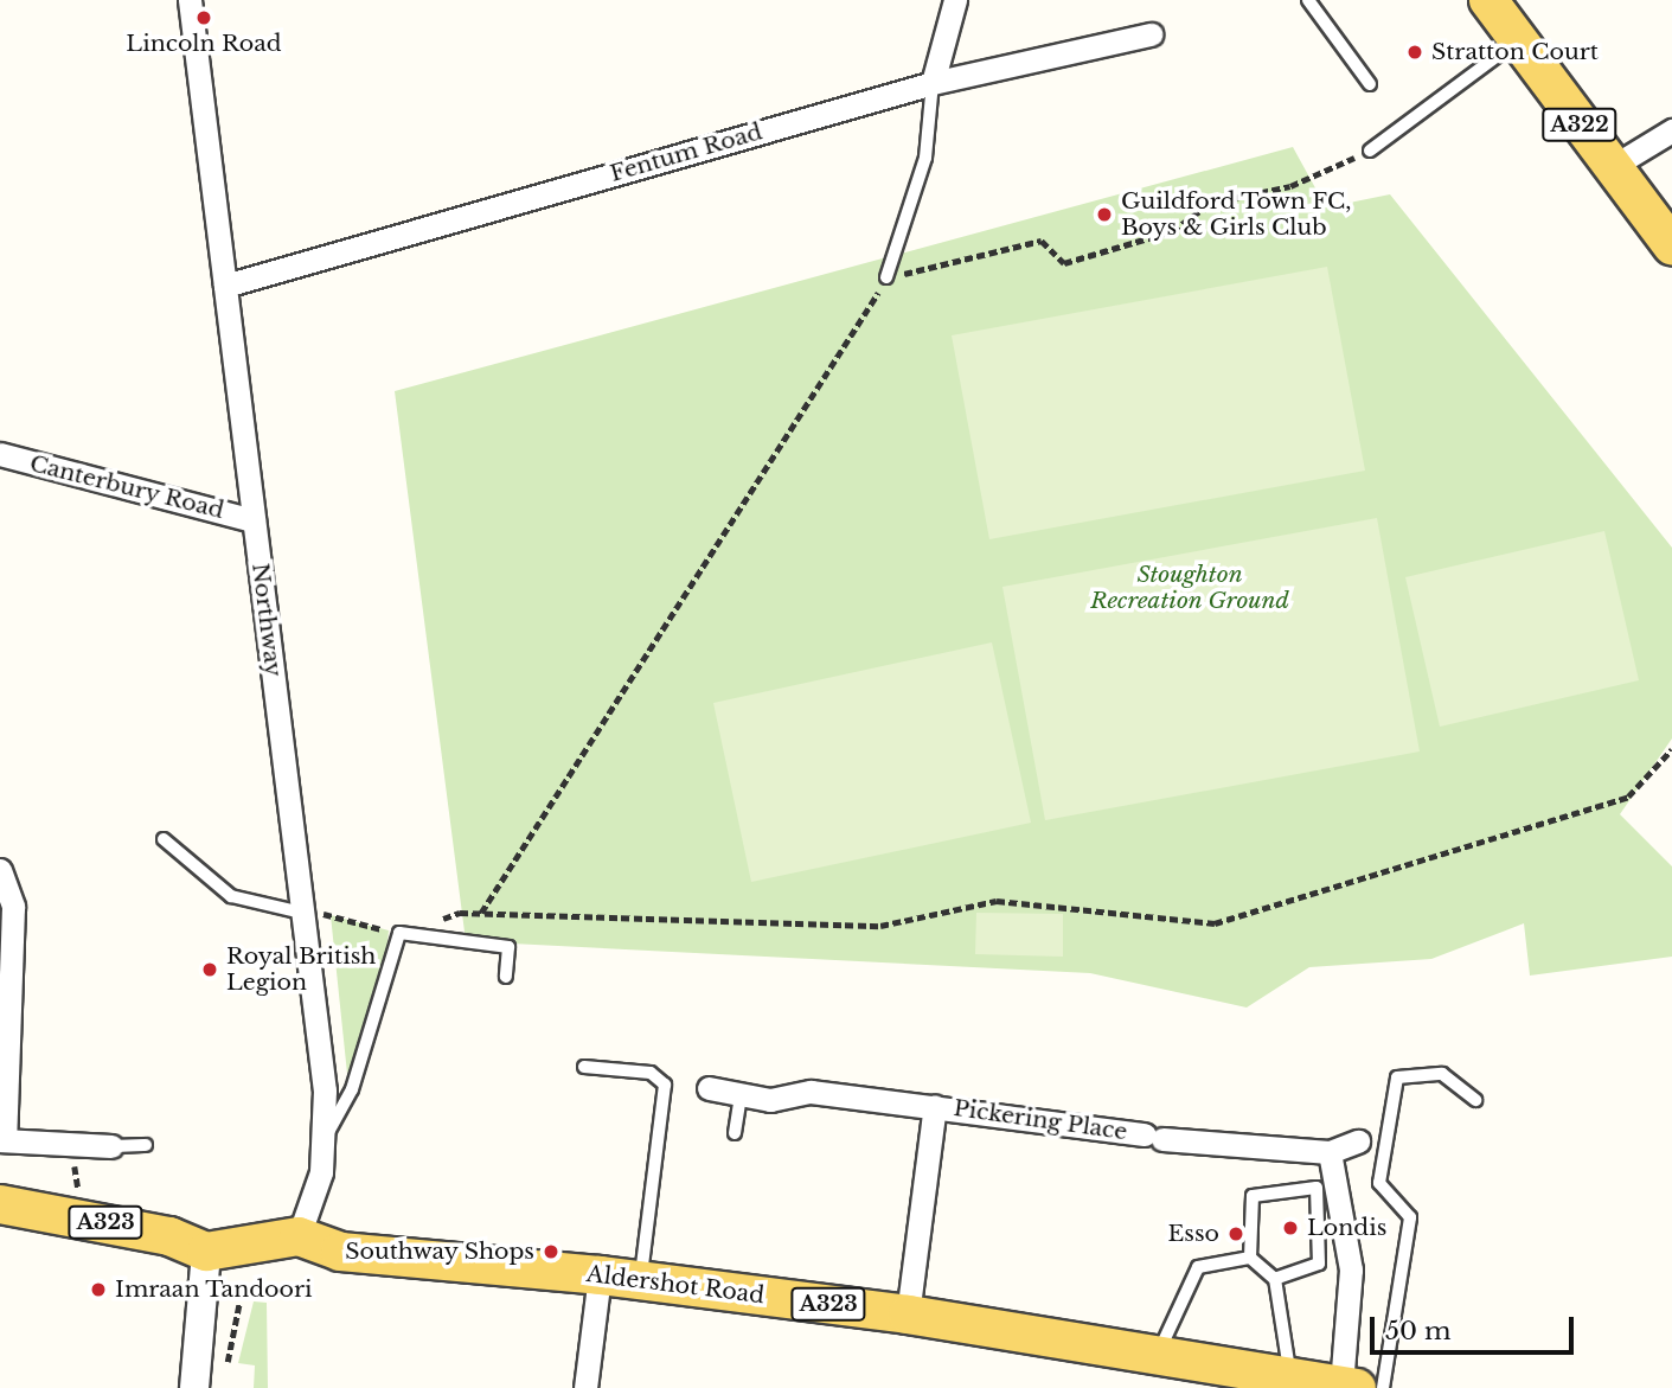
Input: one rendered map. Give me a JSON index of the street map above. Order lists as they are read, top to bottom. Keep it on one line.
{"streets":{"main road":["A322","A323","Aldershot Road"],"street":["Fentum Road","Canterbury Road","Northway","Pickering Place"]},"crossings":[["Fentum Road","Northway"],["Canterbury Road","Northway"],["Northway","Aldershot Road"],["Pickering Place","Aldershot Road"]],"parks":["Stoughton Recreation Ground"],"places":["Lincoln Road","Stratton Court","Guildford Town FC, Boys & Girls Club","Royal British Legion","Londis","Esso","Southway Shops","Imraan Tandoori"],"scale_bar":"50 m"}
